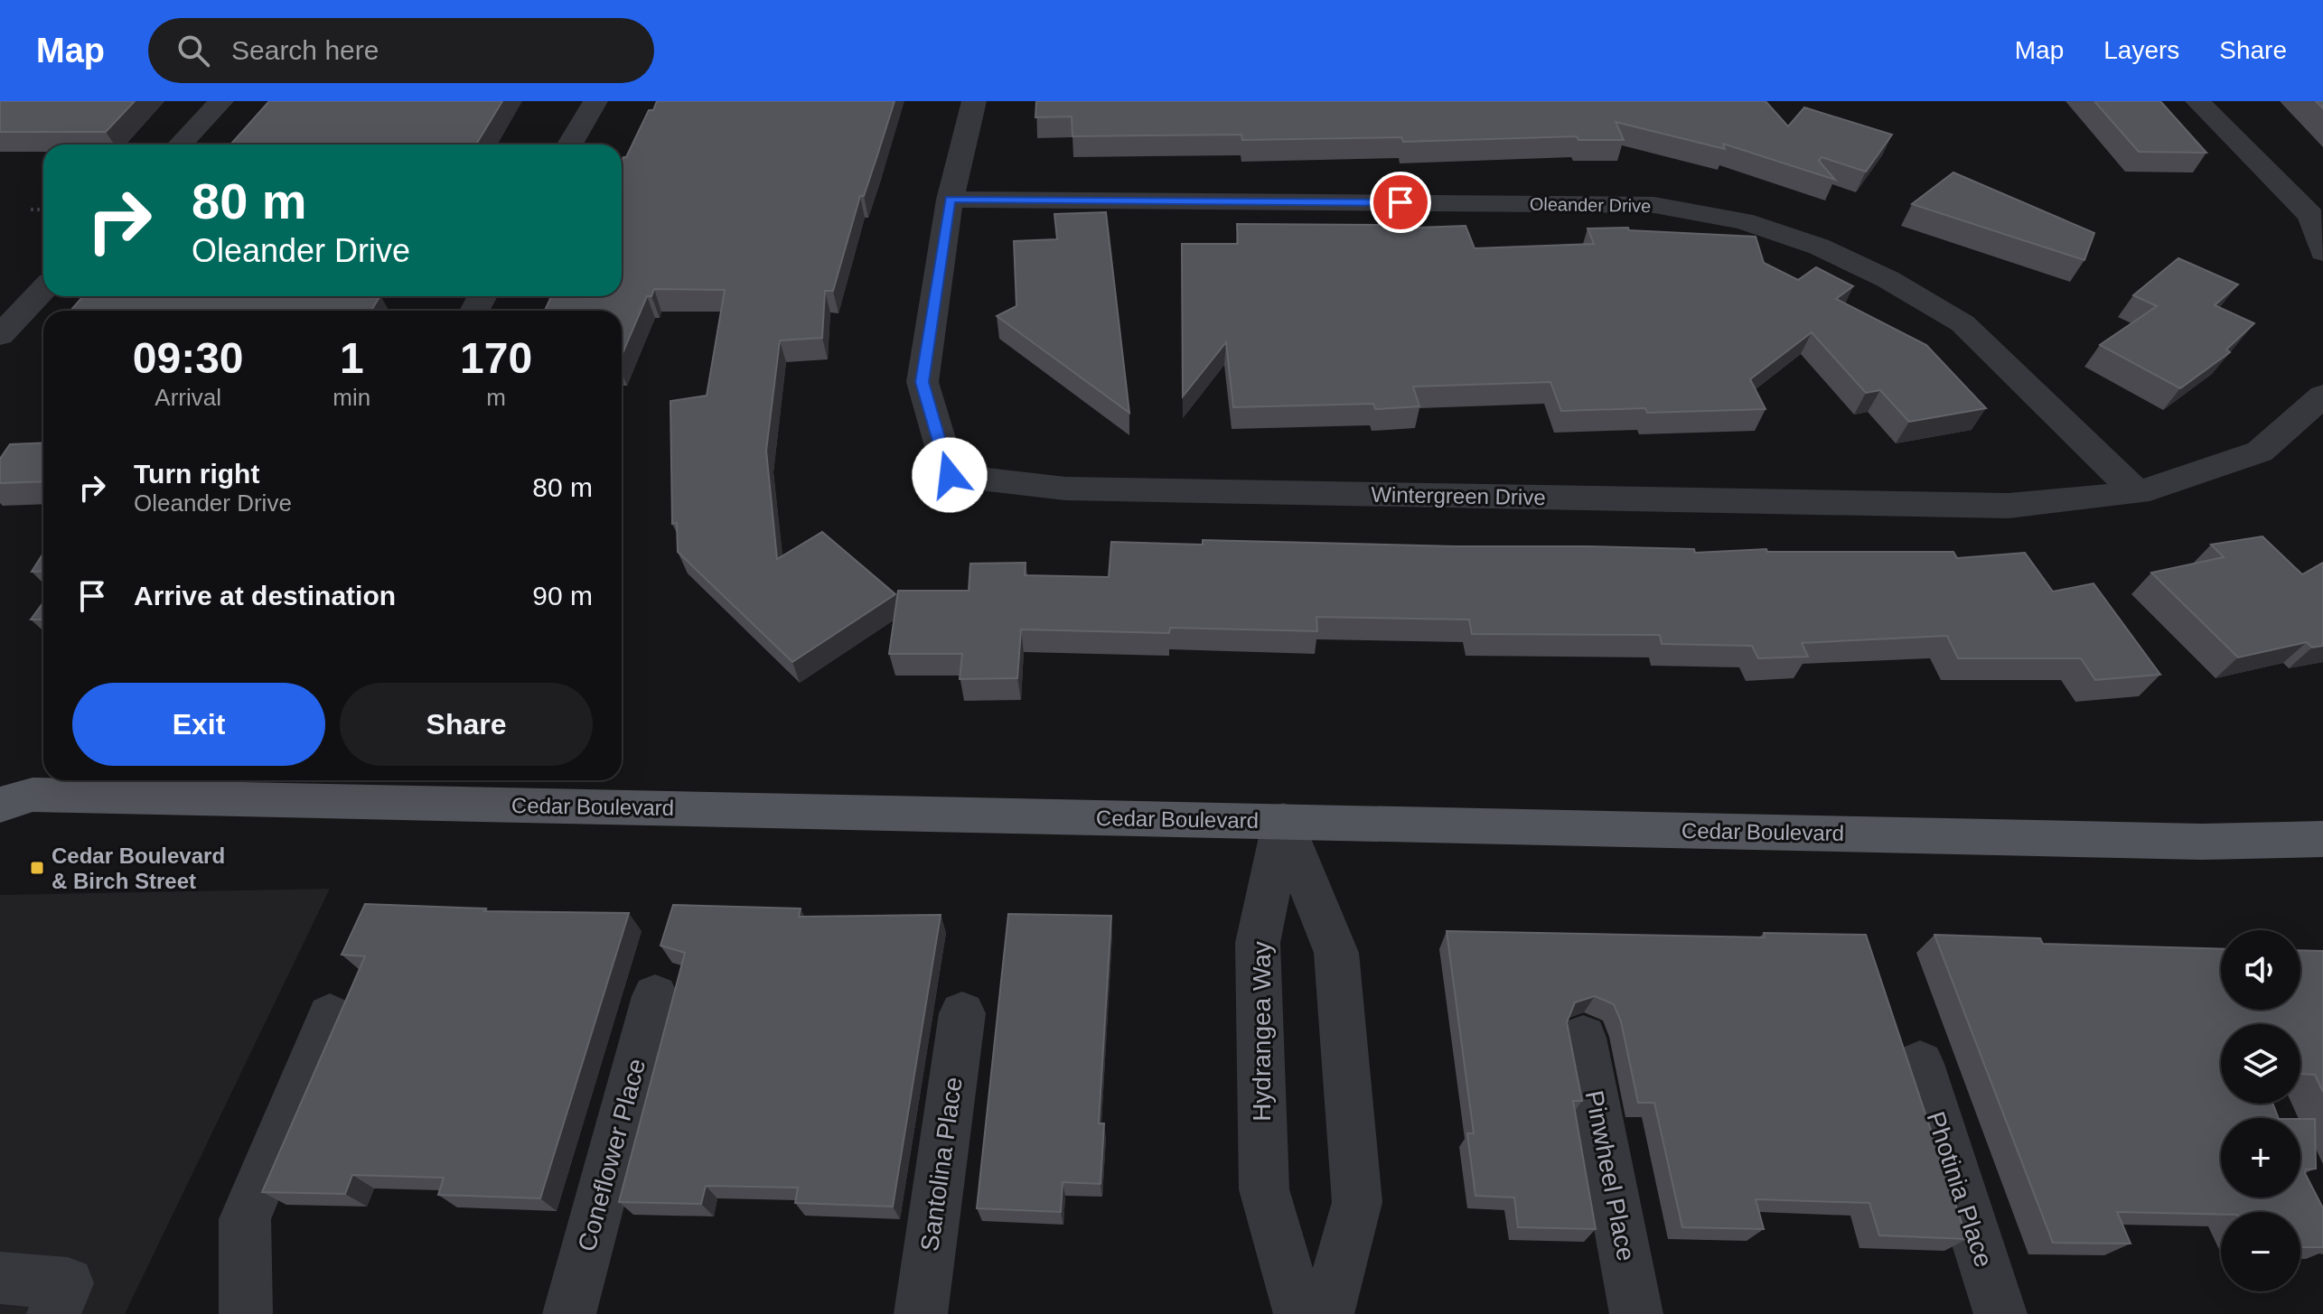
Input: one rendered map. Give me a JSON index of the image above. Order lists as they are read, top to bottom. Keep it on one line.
{"streets":{"main road":["Cedar Boulevard"],"street":["Oleander Drive","Wintergreen Drive","Hydrangea Way","Coneflower Place","Santolina Place","Pinwheel Place","Photinia Place"]},"crossings":[["Oleander Drive","Wintergreen Drive"],["Cedar Boulevard","Hydrangea Way"]],"places":{"transit":["Cedar Boulevard & Birch Street"]},"page":{"header":"Map","search":"Search here","nav":["Map","Layers","Share"],"turn":["80 m","Oleander Drive"],"eta":["09:30","Arrival","1","min","170","m"],"list":[{"name":"Turn right","note":"Oleander Drive","value":"80 m"},{"name":"Arrive at destination","value":"90 m"}],"buttons":["Exit","Share"],"map_buttons":["+","−"]}}
